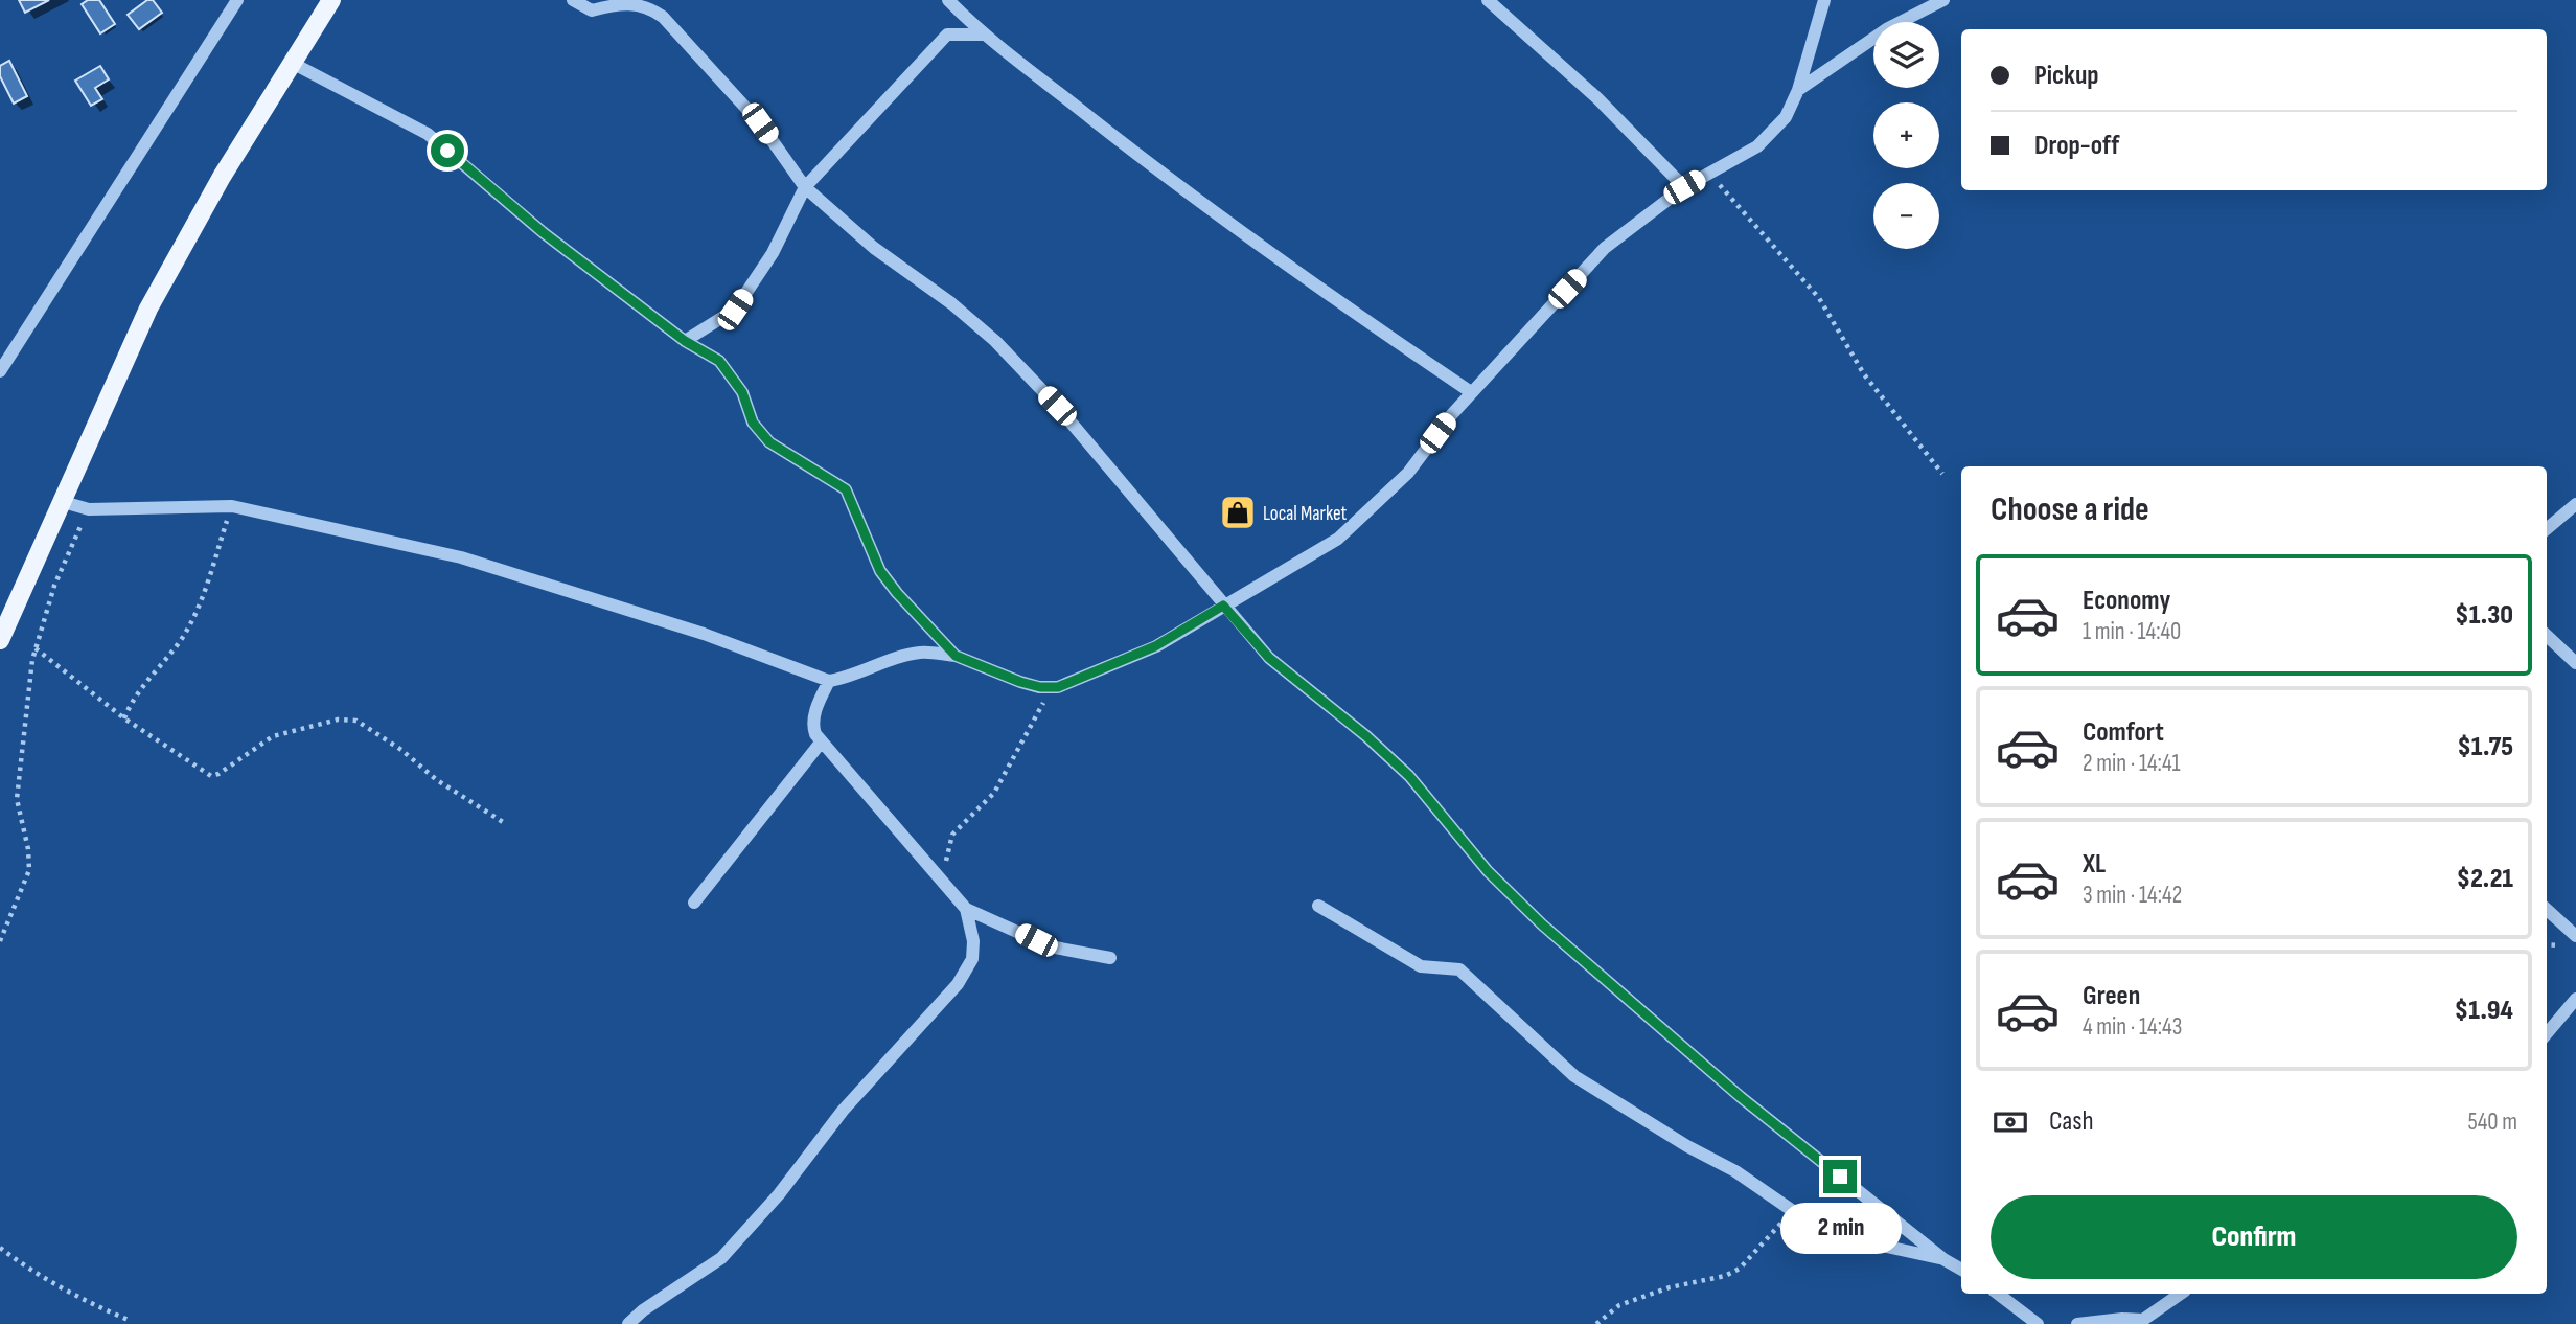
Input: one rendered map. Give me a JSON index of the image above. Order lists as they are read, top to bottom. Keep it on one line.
{"places":{"shop":["Local Market"]},"page":{"map_buttons":["+","−"],"banner":["Pickup","Drop-off"],"heading":"Choose a ride","list":[{"name":"Economy","note":"1 min · 14:40","value":"$1.30"},{"name":"Comfort","note":"2 min · 14:41","value":"$1.75"},{"name":"XL","note":"3 min · 14:42","value":"$2.21"},{"name":"Green","note":"4 min · 14:43","value":"$1.94"}],"pay":["Cash","540 m"],"buttons":"Confirm","bubble":"2 min"}}
